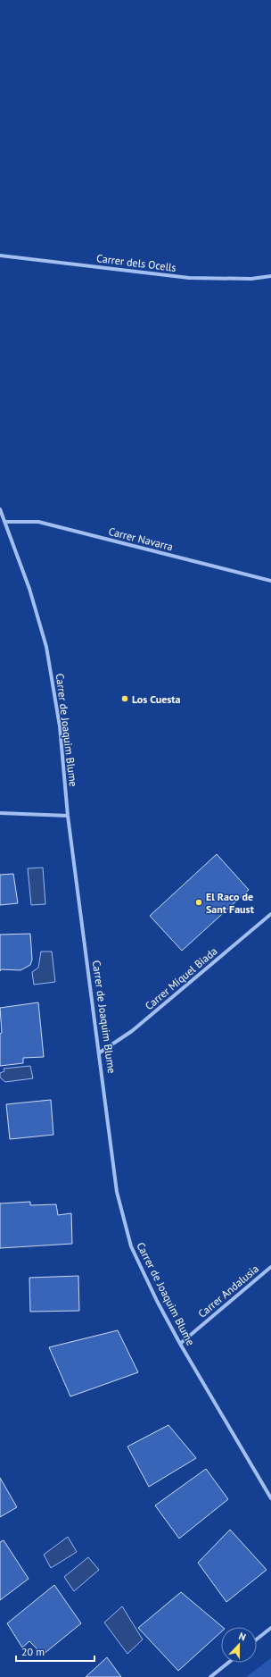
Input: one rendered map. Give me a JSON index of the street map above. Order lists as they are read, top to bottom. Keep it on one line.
{"streets":{"street":["Carrer dels Ocells","Carrer Navarra","Carrer de Joaquim Blume","Carrer Miquel Biada","Carrer Andalusia"]},"crossings":[["Carrer Navarra","Carrer de Joaquim Blume"],["Carrer de Joaquim Blume","Carrer Miquel Biada"],["Carrer de Joaquim Blume","Carrer Andalusia"]],"places":["Los Cuesta","El Raco de Sant Faust"],"scale_bar":"20 m","north":"top"}
